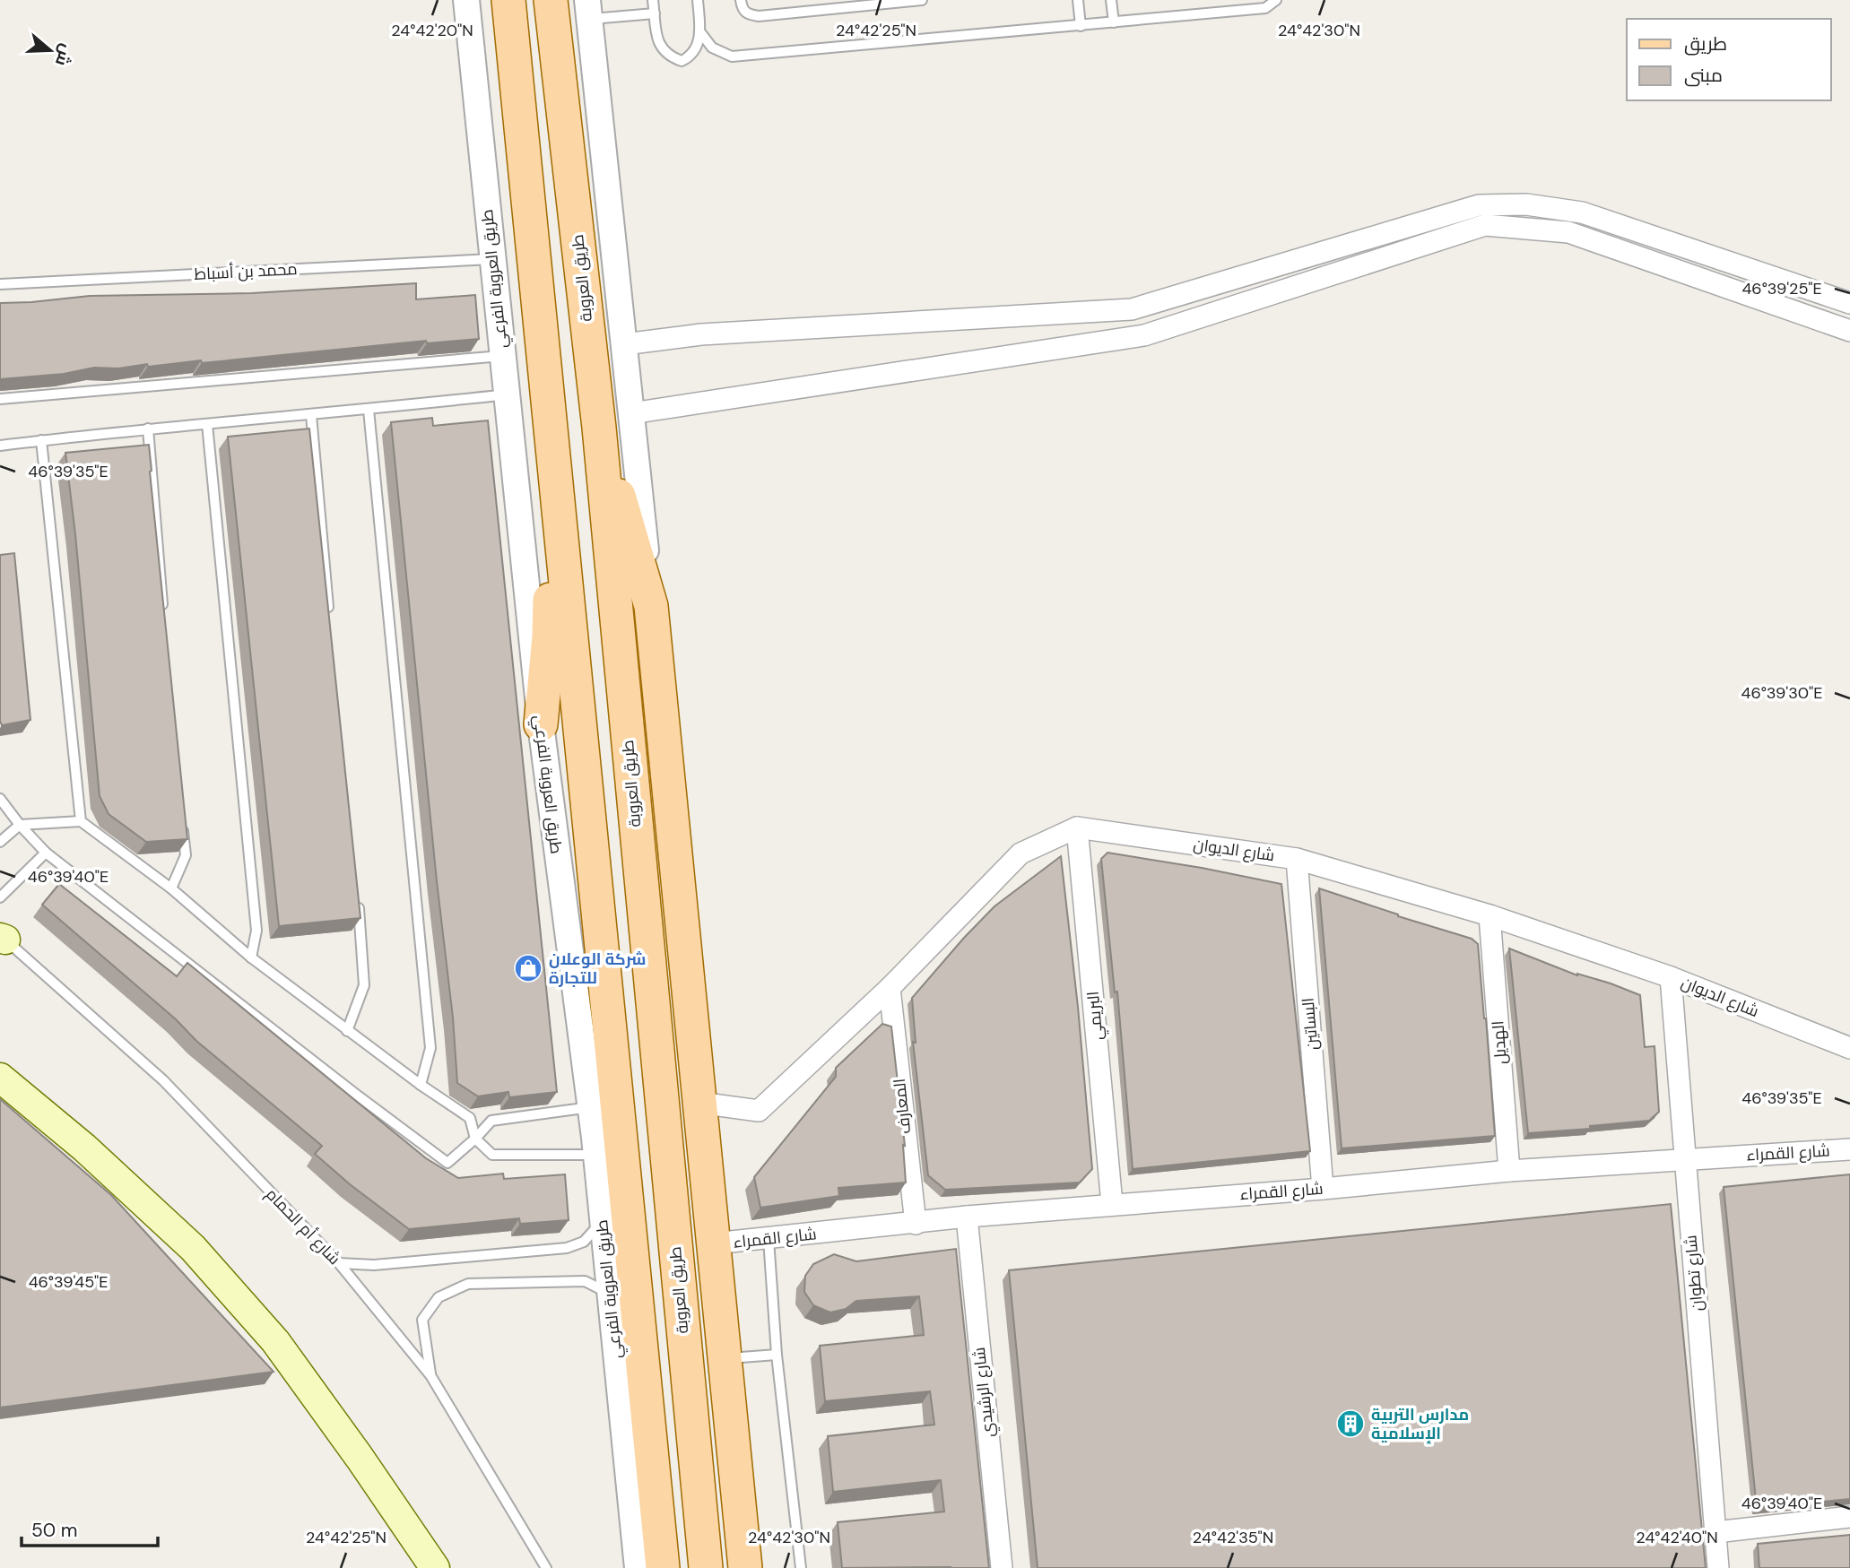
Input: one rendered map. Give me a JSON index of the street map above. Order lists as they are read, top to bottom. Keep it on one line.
{"streets":{"main road":["طريق العروبة"],"street":["طريق العروبة الفرعي","شارع الديوان","البريمي","البساتين","الهديل","المعارف","شارع القمراء","شارع تطوان","شارع الرشيدي"],"lane":["محمد بن أسباط","شارع أم الحمام"]},"crossings":[["محمد بن أسباط","طريق العروبة الفرعي"],["شارع الديوان","البريمي"],["شارع الديوان","البساتين"],["شارع الديوان","الهديل"],["شارع الديوان","شارع تطوان"],["البريمي","شارع القمراء"],["البساتين","شارع القمراء"],["الهديل","شارع القمراء"],["المعارف","شارع القمراء"],["شارع القمراء","شارع تطوان"],["شارع القمراء","شارع الرشيدي"]],"places":{"shop":["شركة الوعلان للتجارة"],"building":["مدارس التربية الإسلامية"]},"legend":["طريق","مبنى"],"scale_bar":"50 m","north":"right","coordinates":["24°42'25\"N","24°42'30\"N","24°42'20\"N","46°39'25\"E","46°39'35\"E","46°39'30\"E","46°39'40\"E","46°39'45\"E","24°42'35\"N","24°42'40\"N"]}
